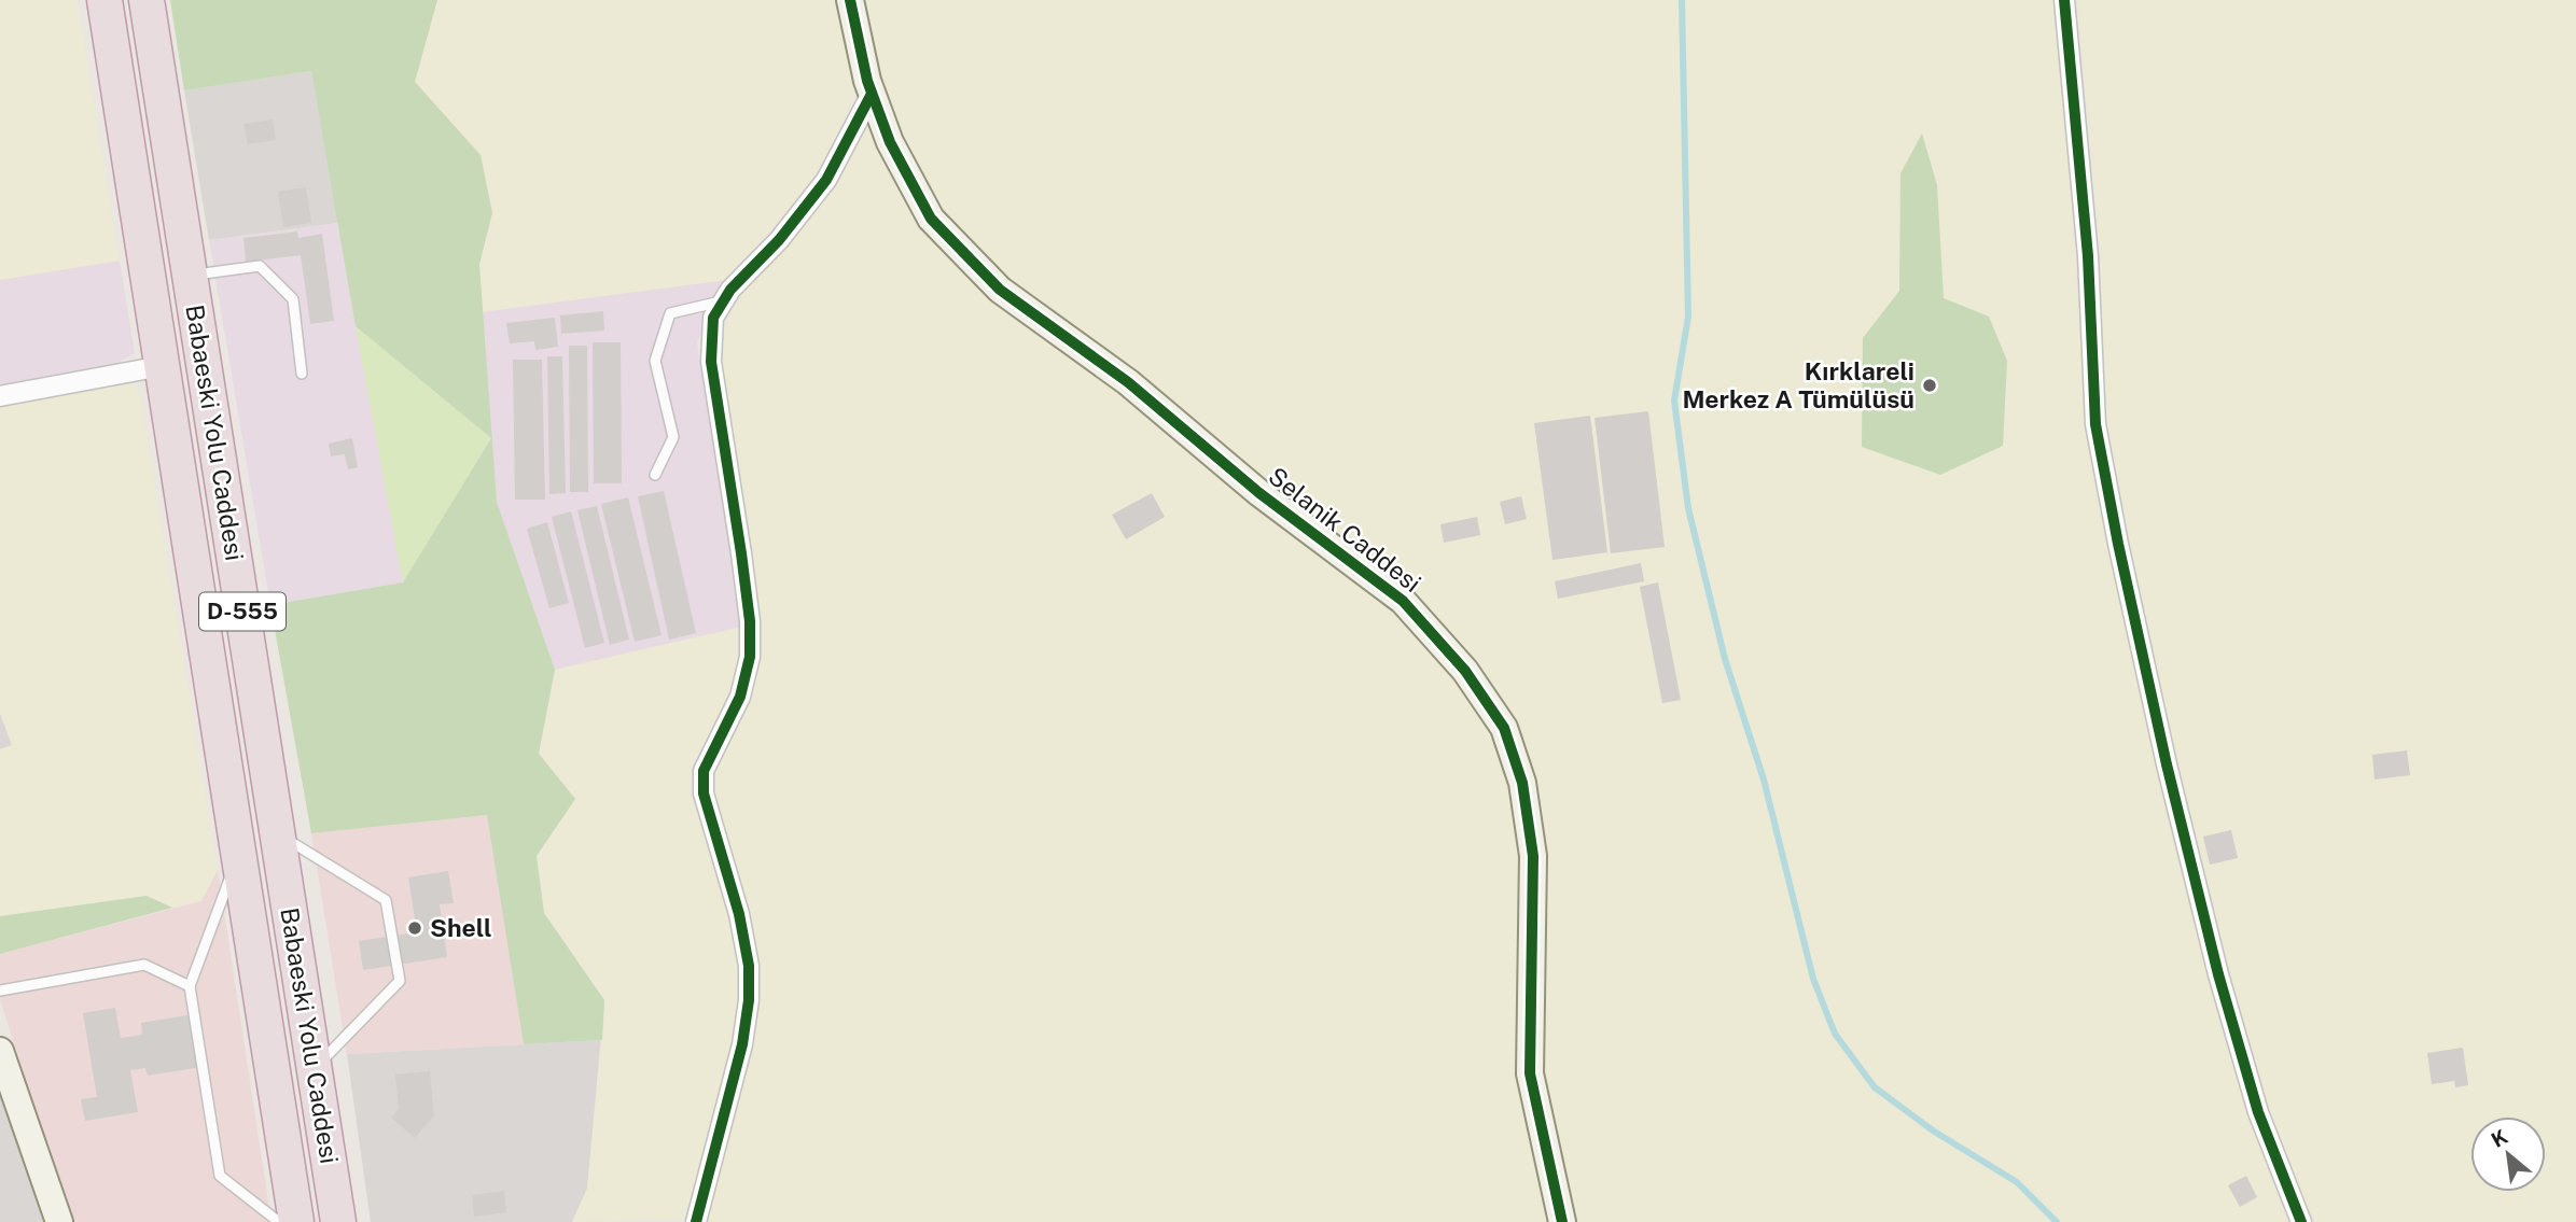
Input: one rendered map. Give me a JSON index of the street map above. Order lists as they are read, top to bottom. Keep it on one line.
{"streets":{"highway":["Babaeski Yolu Caddesi","D-555"],"street":["Selanik Caddesi"]},"places":["Kırklareli Merkez A Tümülüsü","Shell"],"north":"top left"}
